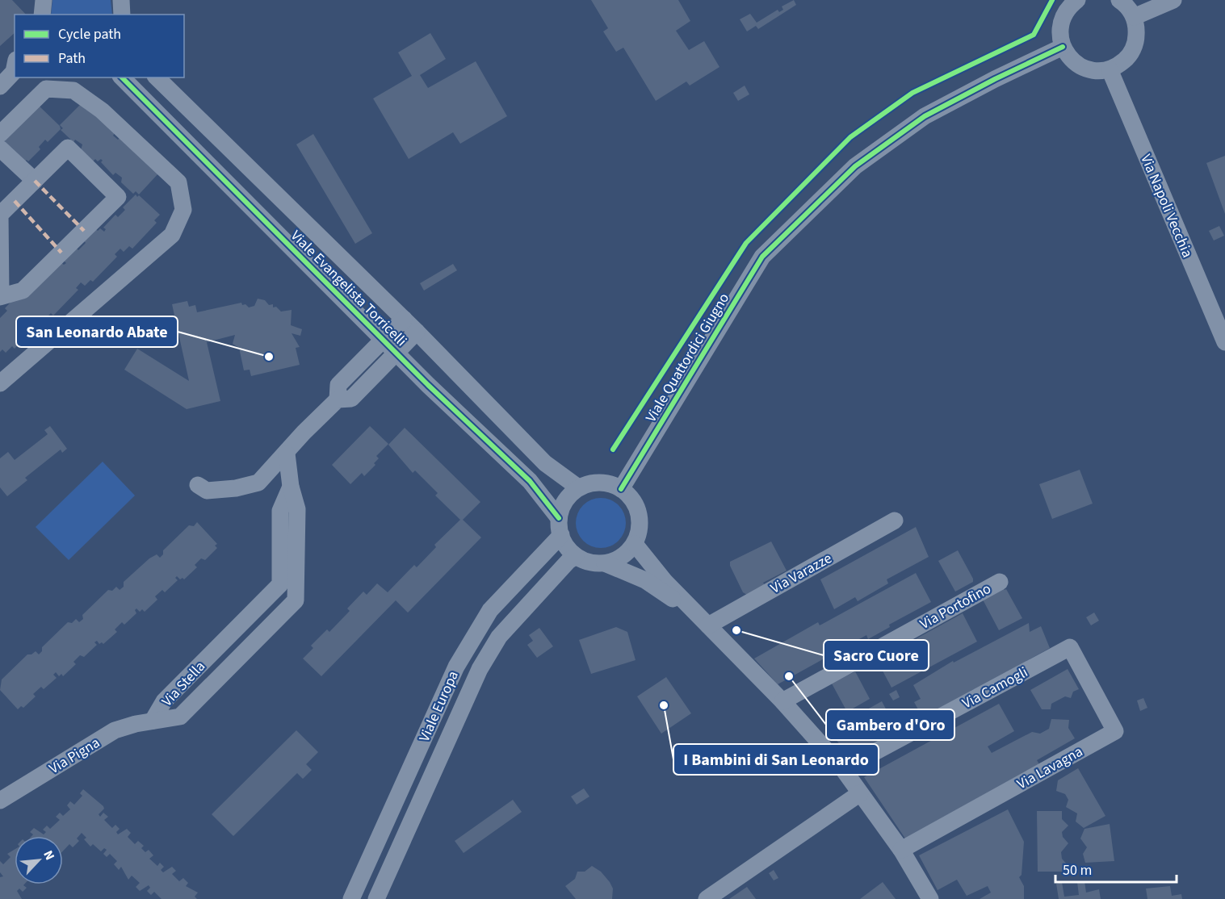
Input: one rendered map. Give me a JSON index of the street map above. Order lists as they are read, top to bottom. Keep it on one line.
{"streets":{"street":["Via Napoli Vecchia","Viale Evangelista Torricelli","Viale Quattordici Giugno","Via Varazze","Via Portofino","Via Stella","Via Camogli","Viale Europa","Via Pigna","Via Lavagna"]},"crossings":[["Viale Evangelista Torricelli","Viale Quattordici Giugno"],["Viale Evangelista Torricelli","Viale Europa"],["Viale Quattordici Giugno","Viale Europa"],["Via Stella","Via Pigna"],["Via Camogli","Via Lavagna"]],"places":["San Leonardo Abate","Sacro Cuore","Gambero d'Oro","I Bambini di San Leonardo"],"legend":["Cycle path","Path"],"scale_bar":"50 m","north":"top right"}
